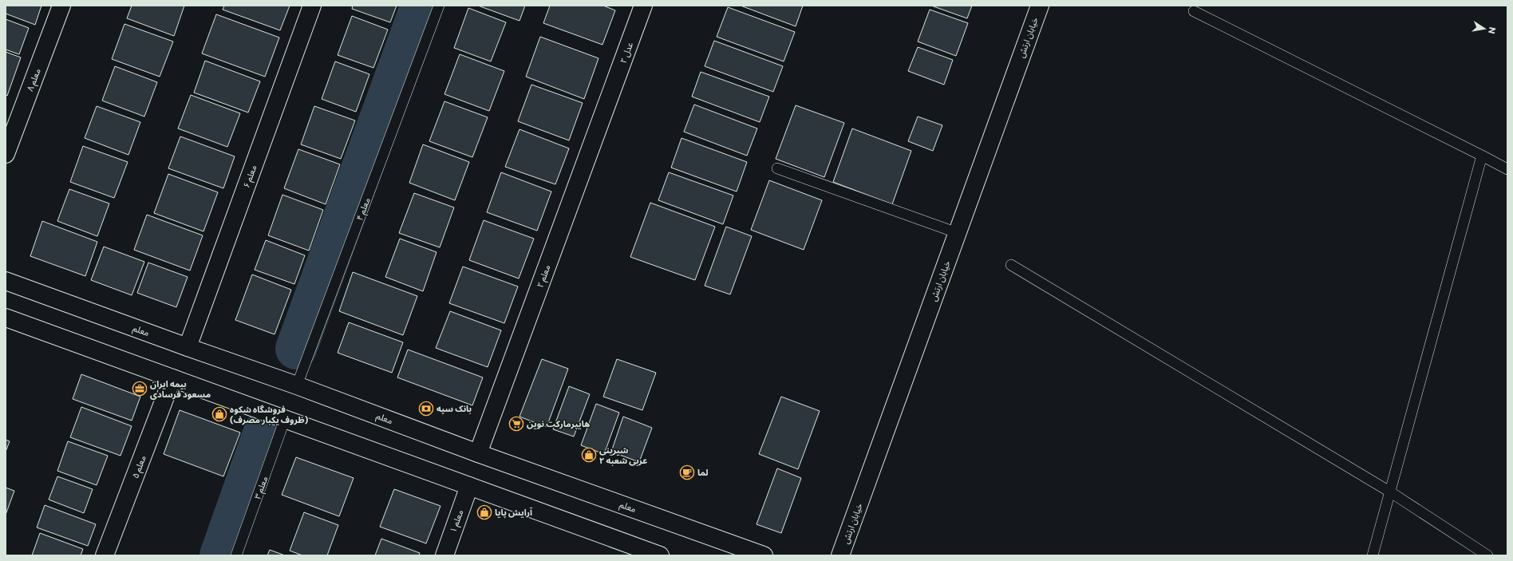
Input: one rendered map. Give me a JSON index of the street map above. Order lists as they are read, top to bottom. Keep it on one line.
{"streets":{"main road":["خیابان ارتش","عدل ۲","معلم ۸","معلم ۶","معلم ۲","معلم","معلم ۵","معلم ۱"],"lane":["معلم ۴","معلم ۳"]},"crossings":[["عدل ۲","معلم ۲"],["معلم ۶","معلم"],["معلم ۴","معلم"],["معلم ۲","معلم"]],"places":{"office":["بیمه ایران مسعود فرسادی"],"bank":["بانک سپه"],"shop":["فروشگاه شکوه (ظروف یکبار مصرف)","شیرینی عربی شعبه ۲","آرایش پایا"],"supermarket":["هایپرمارکت نوین"],"cafe":["لما"]},"north":"right"}
